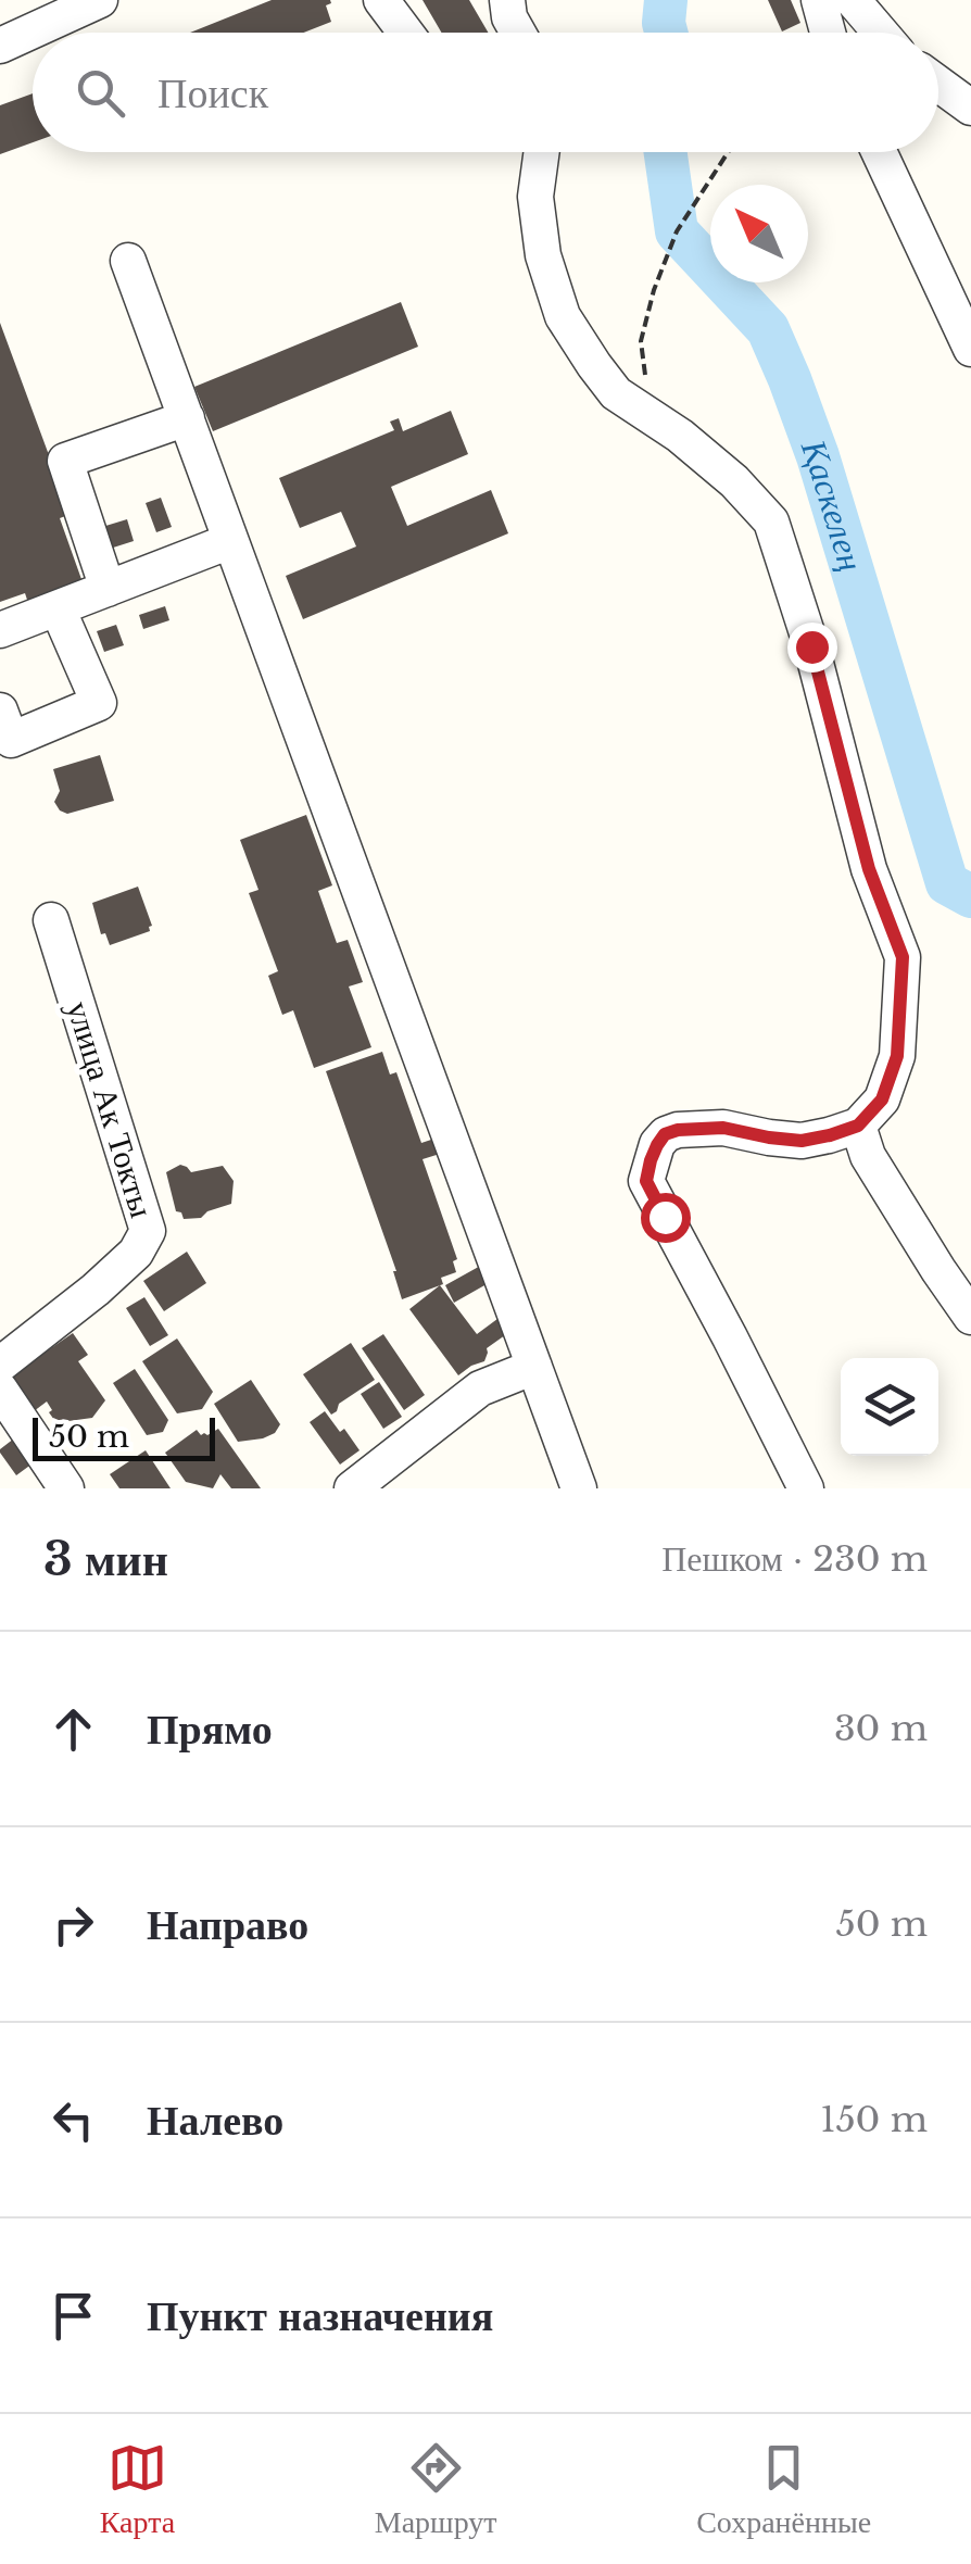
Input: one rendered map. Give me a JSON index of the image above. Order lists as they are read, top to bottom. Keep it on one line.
{"streets":{"street":["улица Ак Токты"]},"water":["Қаскелең"],"scale_bar":"50 m","north":"top left","page":{"search":"Поиск","scale":"50 m","heading":["3 мин","Пешком · 230 m"],"list":[["Прямо","30 m"],["Направо","50 m"],["Налево","150 m"],"Пункт назначения"],"nav":["Карта","Маршрут","Сохранённые"]}}
